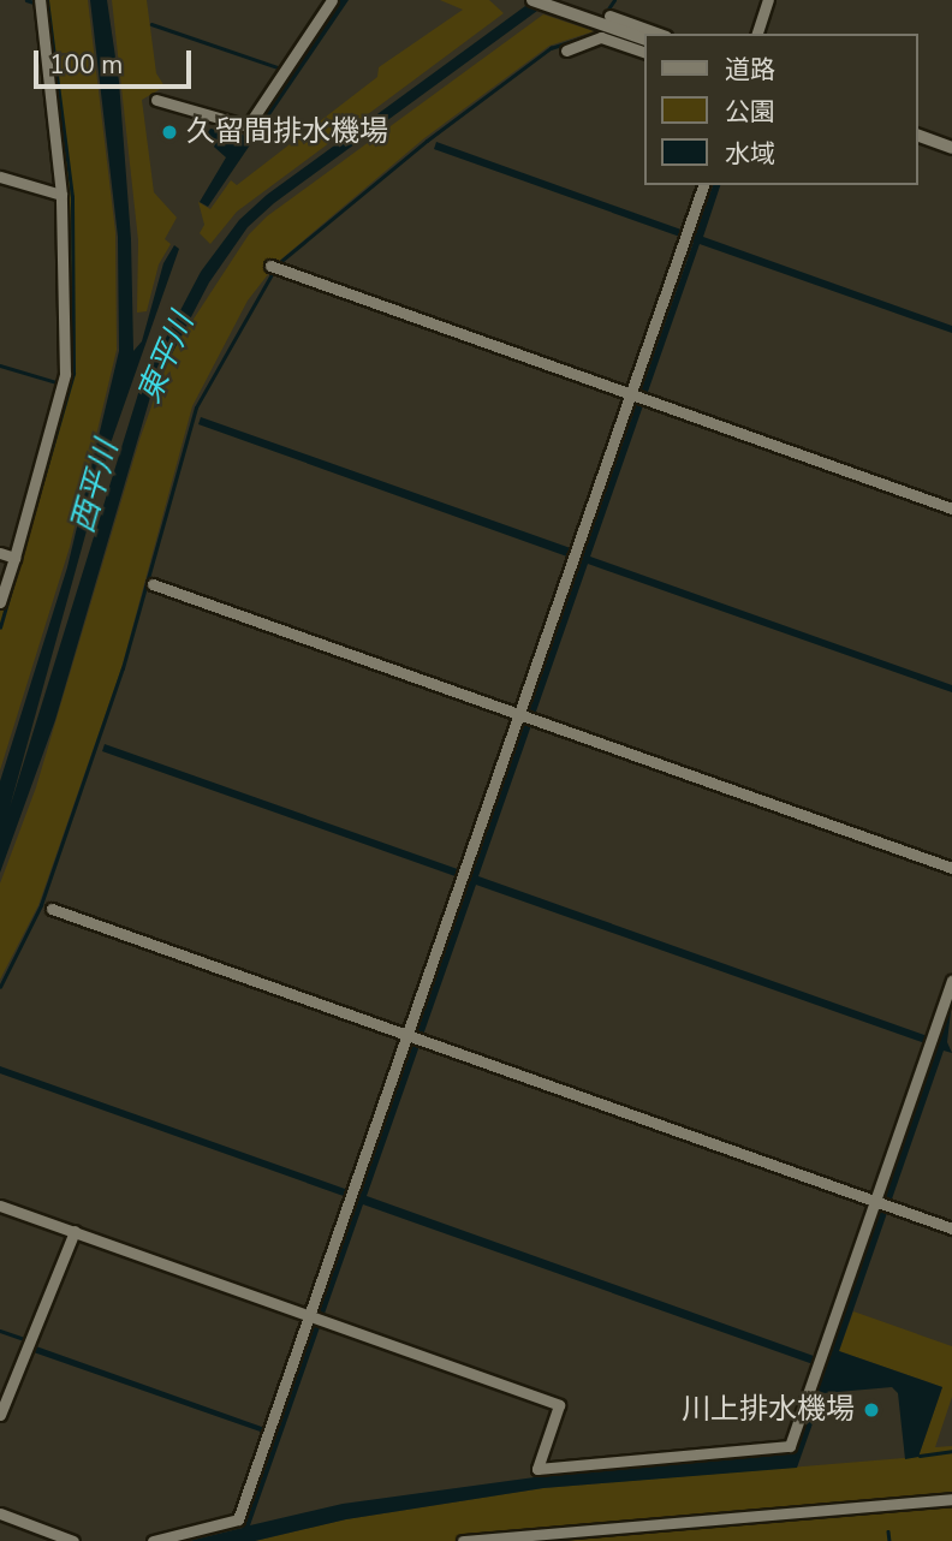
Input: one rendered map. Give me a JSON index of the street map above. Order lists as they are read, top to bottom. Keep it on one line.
{"water":["東平川","西平川"],"places":["久留間排水機場","川上排水機場"],"legend":["道路","公園","水域"],"scale_bar":"100 m"}
